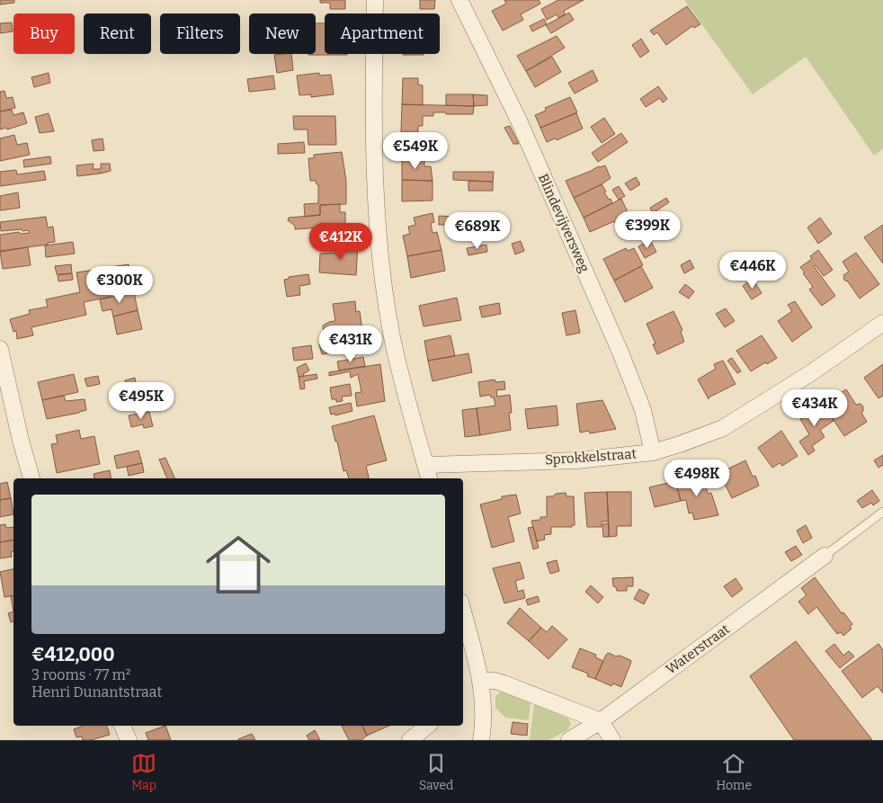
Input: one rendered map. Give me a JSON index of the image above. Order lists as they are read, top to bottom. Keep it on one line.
{"streets":{"street":["Blindevijversweg","Sprokkelstraat","Waterstraat"]},"crossings":[["Blindevijversweg","Sprokkelstraat"]],"page":{"chip":["Buy","Rent","Filters","New","Apartment"],"price":["€549K","€399K","€689K","€412K","€446K","€300K","€431K","€495K","€434K","€498K"],"list":[{"name":"€412,000","note":"3 rooms · 77 m² · Henri Dunantstraat"}],"tabs":["Map","Saved","Home"]}}
